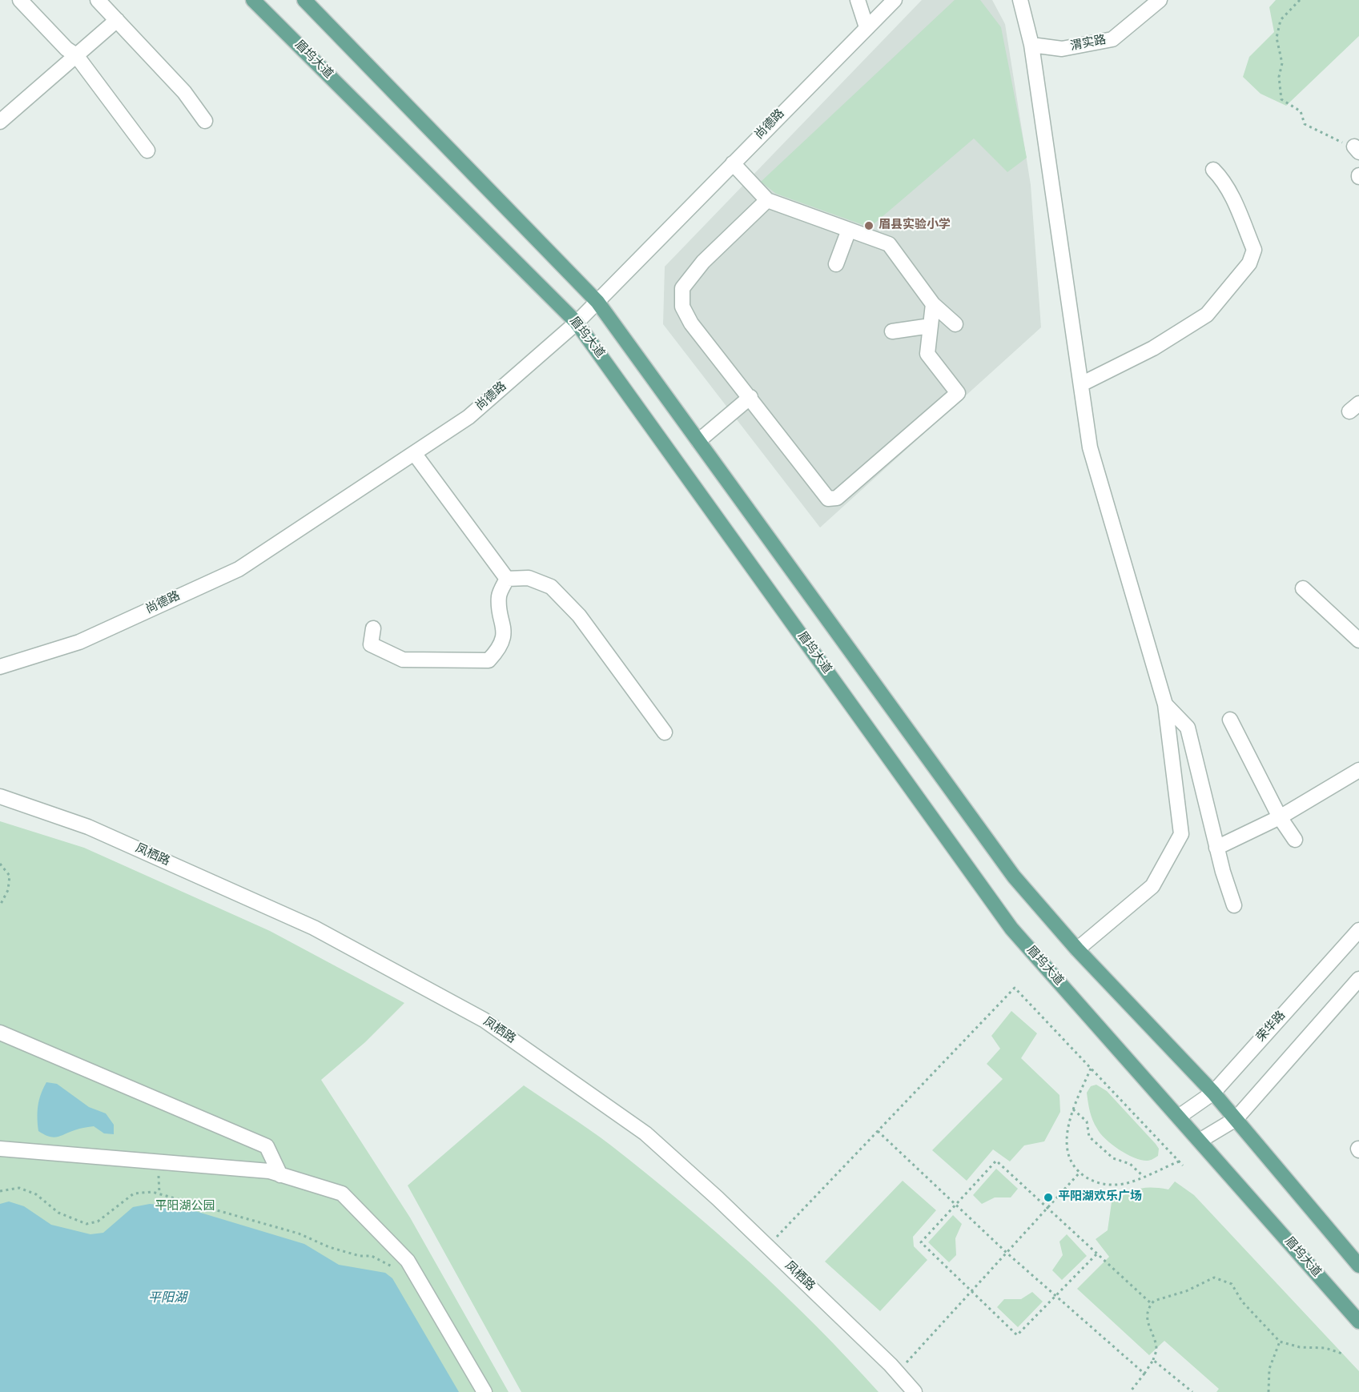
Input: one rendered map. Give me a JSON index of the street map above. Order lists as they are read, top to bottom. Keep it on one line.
{"streets":{"main road":["眉坞大道"],"street":["渭实路","尚德路","凤栖路","荣华路"]},"crossings":[["眉坞大道","尚德路"],["眉坞大道","荣华路"]],"water":["平阳湖"],"parks":["平阳湖公园"],"places":["眉县实验小学","平阳湖欢乐广场"]}
